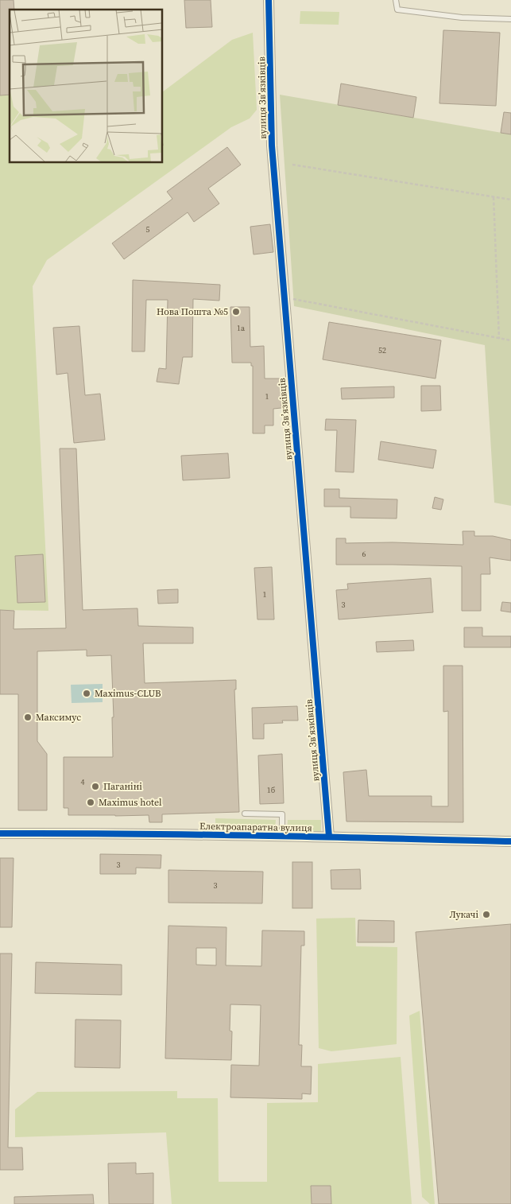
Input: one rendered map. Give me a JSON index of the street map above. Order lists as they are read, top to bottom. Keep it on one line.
{"streets":{"street":["вулиця Звʼязківців","Електроапаратна вулиця"]},"crossings":[["вулиця Звʼязківців","Електроапаратна вулиця"]],"places":["Нова Пошта №5","Maximus-CLUB","Максимус","Паганіні","Maximus hotel","Лукачі"],"house_numbers":["5","1а","52","1","6","1","3","4","1б","3","3"]}
